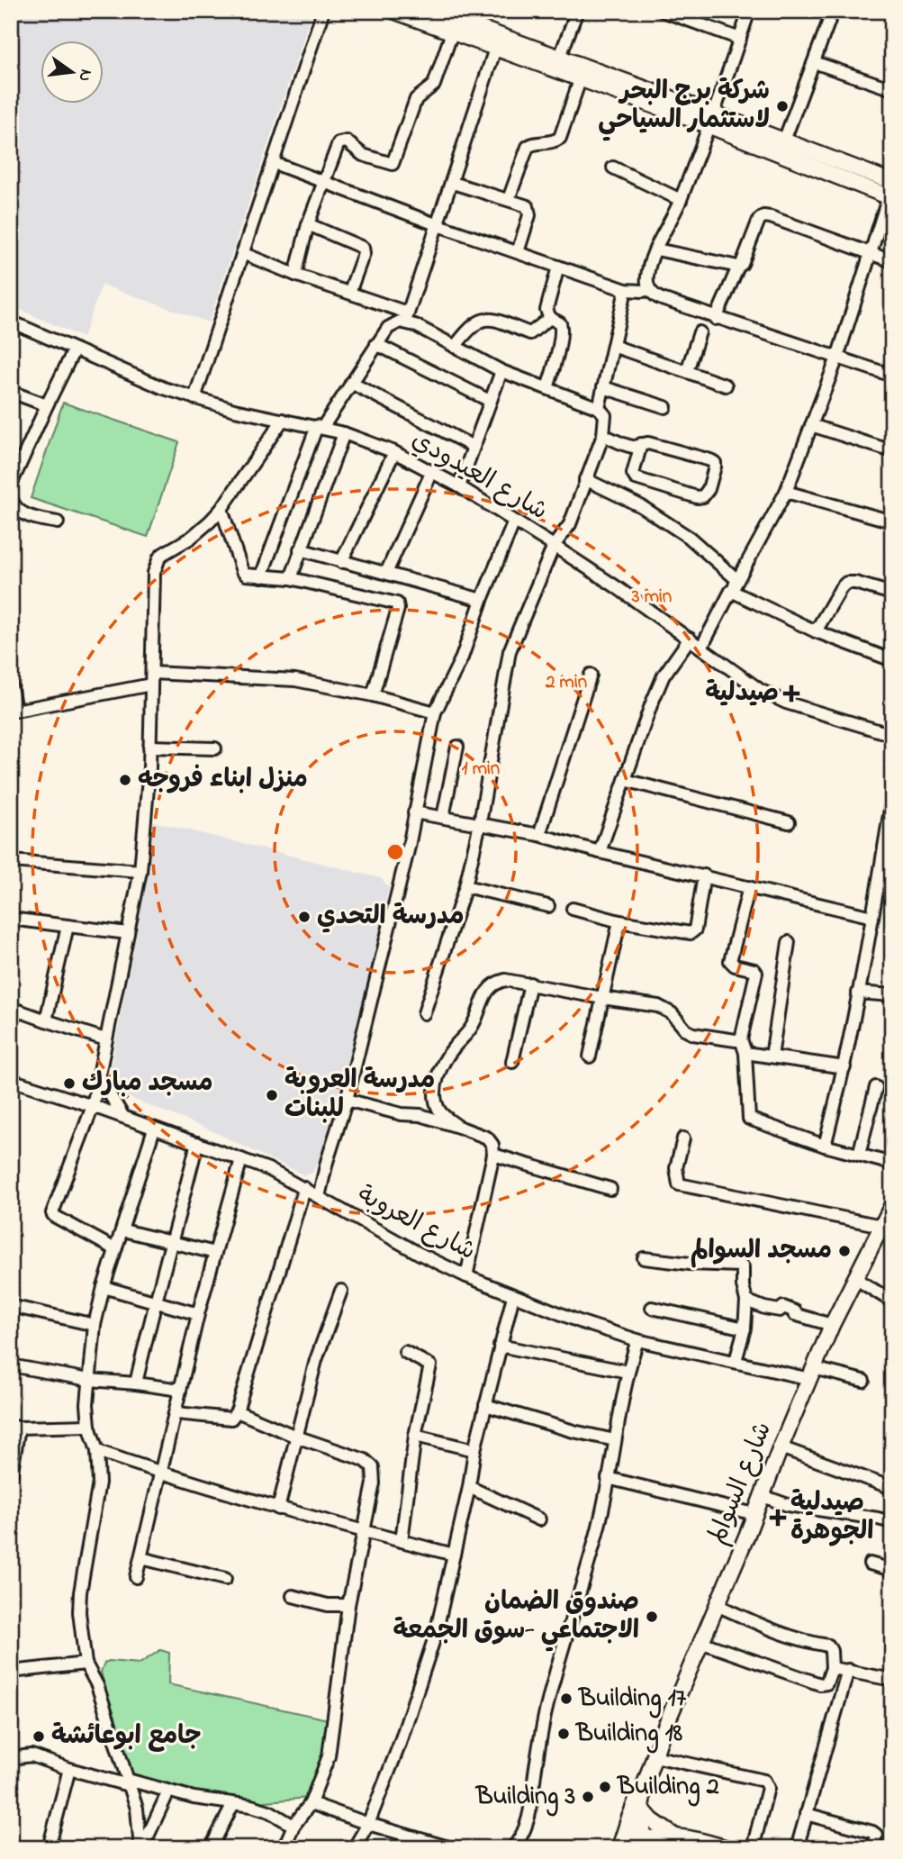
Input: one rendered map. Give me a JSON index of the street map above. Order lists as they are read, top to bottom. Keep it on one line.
{"streets":{"main road":["شارع السوالم"],"street":["شارع العيدودي","شارع العروبة"]},"crossings":[["شارع العروبة","شارع السوالم"]],"places":{"other":["شركة برج البحر لاستثمار السياحي","منزل ابناء فروجه","مدرسة التحدي","مسجد مبارك","مدرسة العروبة للبنات","مسجد السوالم","صندوق الضمان الاجتماعي -سوق الجمعة","Building 17","Building 18","جامع ابوعائشة","Building 2","Building 3"],"health":["صيدلية","صيدلية الجوهرة"]},"north":"right","rings":["3 min","2 min","1 min"]}
